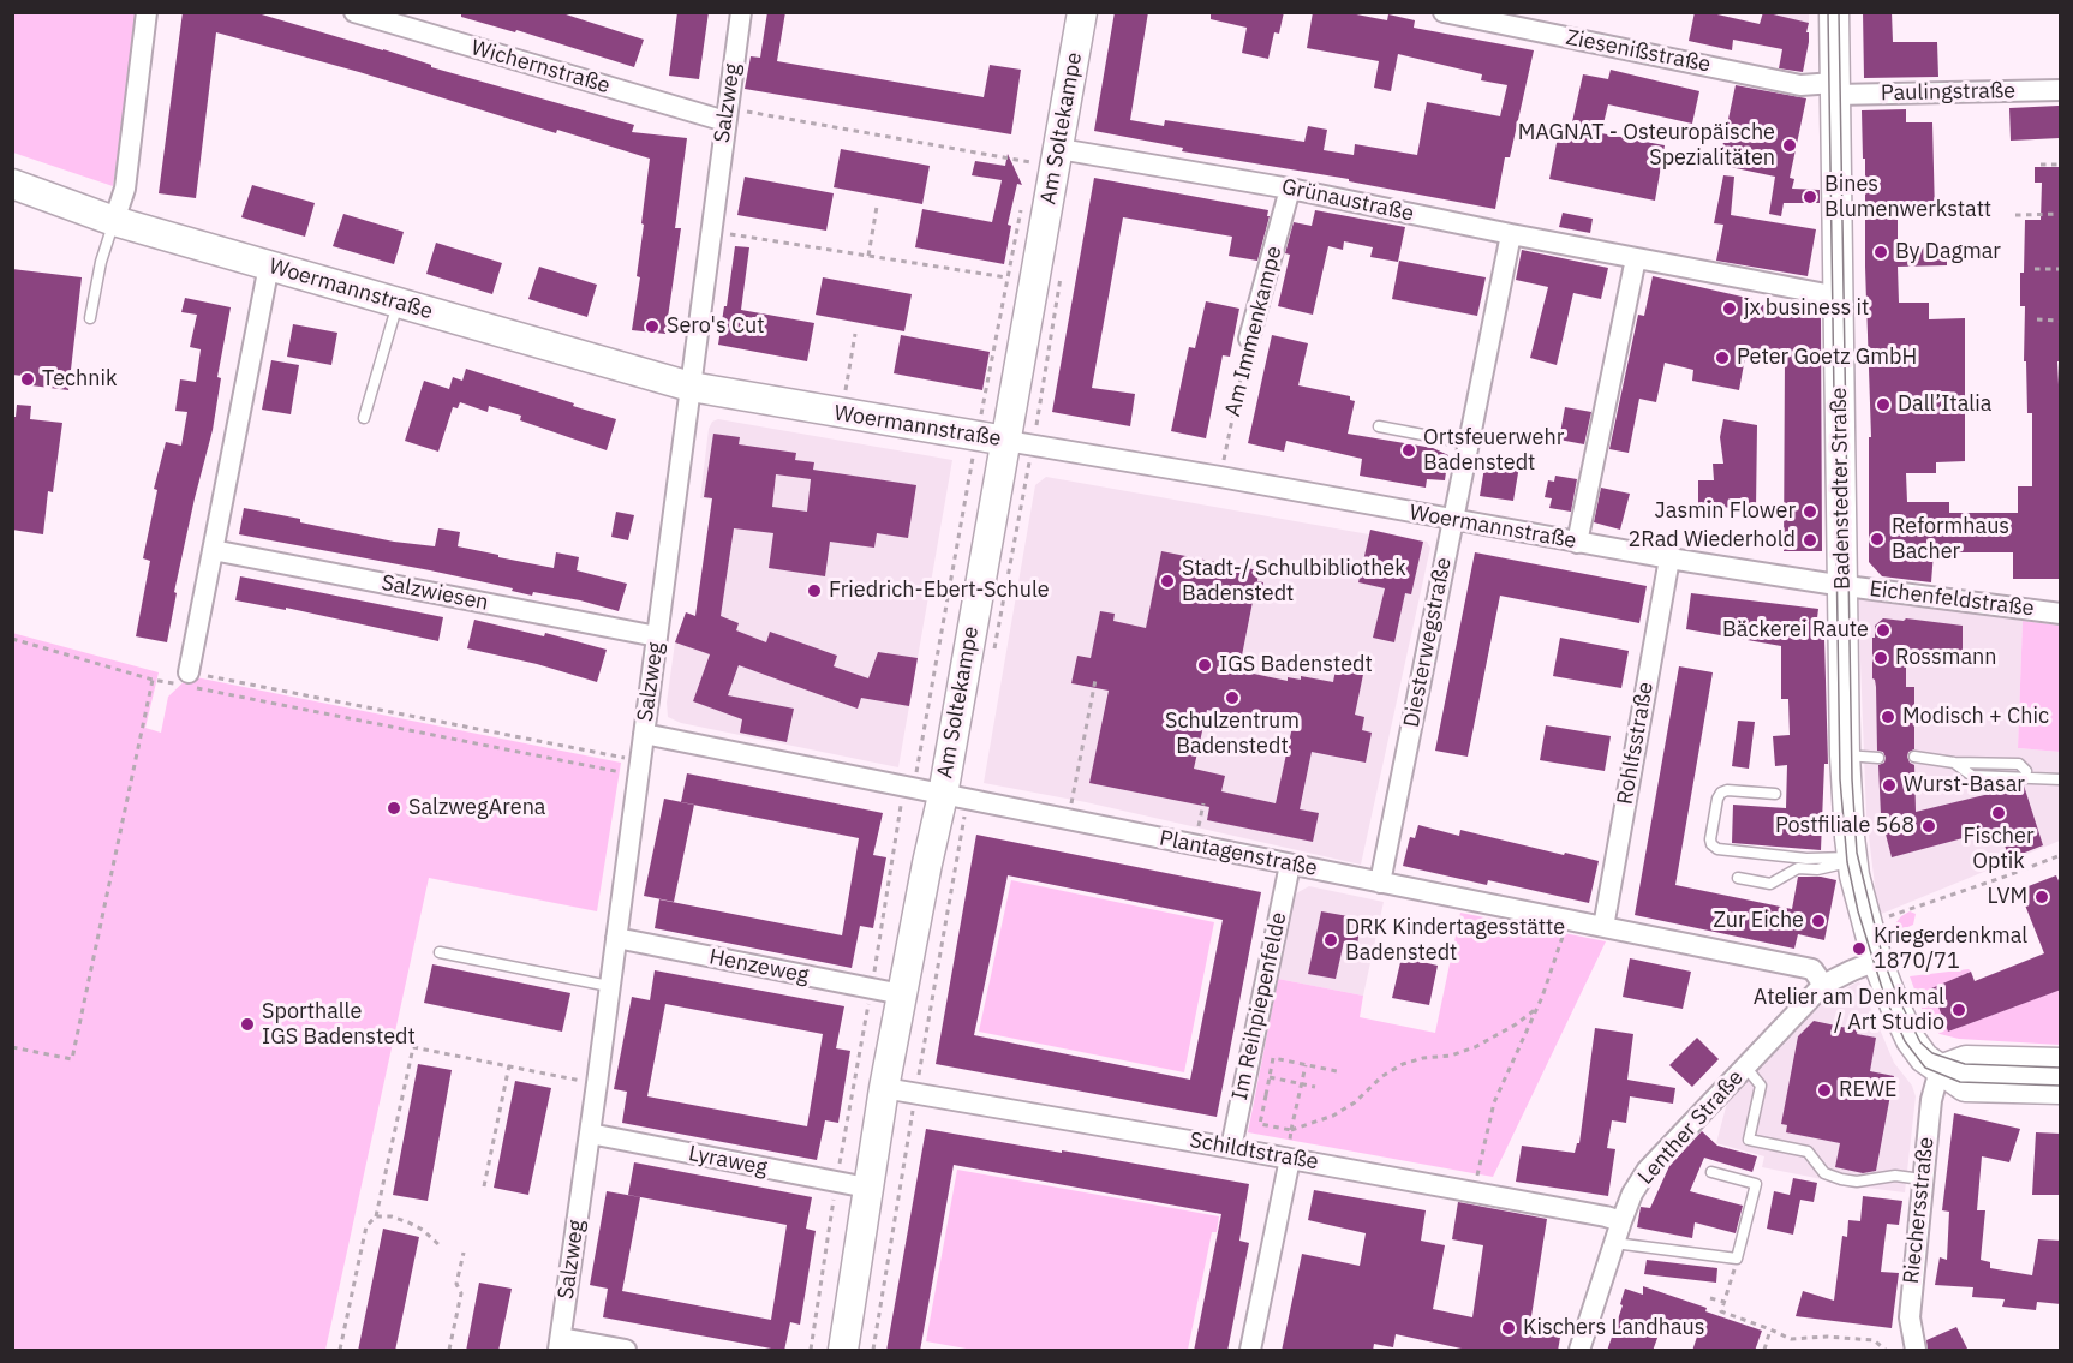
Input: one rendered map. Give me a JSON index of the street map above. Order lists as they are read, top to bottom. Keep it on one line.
{"streets":{"street":["Ziesenißstraße","Wichernstraße","Paulingstraße","Salzweg","Am Soltekampe","Grünaustraße","Woermannstraße","Am Immenkampe","Badenstedter Straße","Salzwiesen","Eichenfeldstraße","Diesterwegstraße","Rohlfsstraße","Plantagenstraße","Henzeweg","Im Reihpiepenfelde","Lenther Straße","Schildtstraße","Lyraweg","Riechersstraße"]},"crossings":[["Ziesenißstraße","Paulingstraße"],["Ziesenißstraße","Badenstedter Straße"],["Wichernstraße","Salzweg"],["Paulingstraße","Badenstedter Straße"],["Salzweg","Woermannstraße"],["Salzweg","Salzwiesen"],["Salzweg","Plantagenstraße"],["Salzweg","Henzeweg"],["Salzweg","Lyraweg"],["Am Soltekampe","Grünaustraße"],["Am Soltekampe","Woermannstraße"],["Am Soltekampe","Plantagenstraße"],["Am Soltekampe","Henzeweg"],["Am Soltekampe","Schildtstraße"],["Am Soltekampe","Lyraweg"],["Grünaustraße","Am Immenkampe"],["Grünaustraße","Badenstedter Straße"],["Grünaustraße","Diesterwegstraße"],["Woermannstraße","Am Immenkampe"],["Woermannstraße","Badenstedter Straße"],["Woermannstraße","Eichenfeldstraße"],["Woermannstraße","Diesterwegstraße"],["Woermannstraße","Rohlfsstraße"],["Badenstedter Straße","Eichenfeldstraße"],["Badenstedter Straße","Lenther Straße"],["Badenstedter Straße","Riechersstraße"],["Diesterwegstraße","Plantagenstraße"],["Rohlfsstraße","Plantagenstraße"],["Plantagenstraße","Im Reihpiepenfelde"],["Plantagenstraße","Lenther Straße"],["Im Reihpiepenfelde","Schildtstraße"],["Lenther Straße","Schildtstraße"]],"places":["MAGNAT - Osteuropäische Spezialitäten","Bines Blumenwerkstatt","By Dagmar","jx business it","Sero's Cut","Peter Goetz GmbH","Technik","Dall’Italia","Ortsfeuerwehr Badenstedt","Jasmin Flower","Reformhaus Bacher","2Rad Wiederhold","Stadt-/ Schulbibliothek Badenstedt","Friedrich-Ebert-Schule","Bäckerei Raute","Rossmann","IGS Badenstedt","Schulzentrum Badenstedt","Modisch + Chic","Wurst-Basar","SalzwegArena","Fischer Optik","Postfiliale 568","LVM","Zur Eiche","DRK Kindertagesstätte Badenstedt","Kriegerdenkmal 1870/71","Atelier am Denkmal / Art Studio","Sporthalle IGS Badenstedt","REWE","Kischers Landhaus"]}
